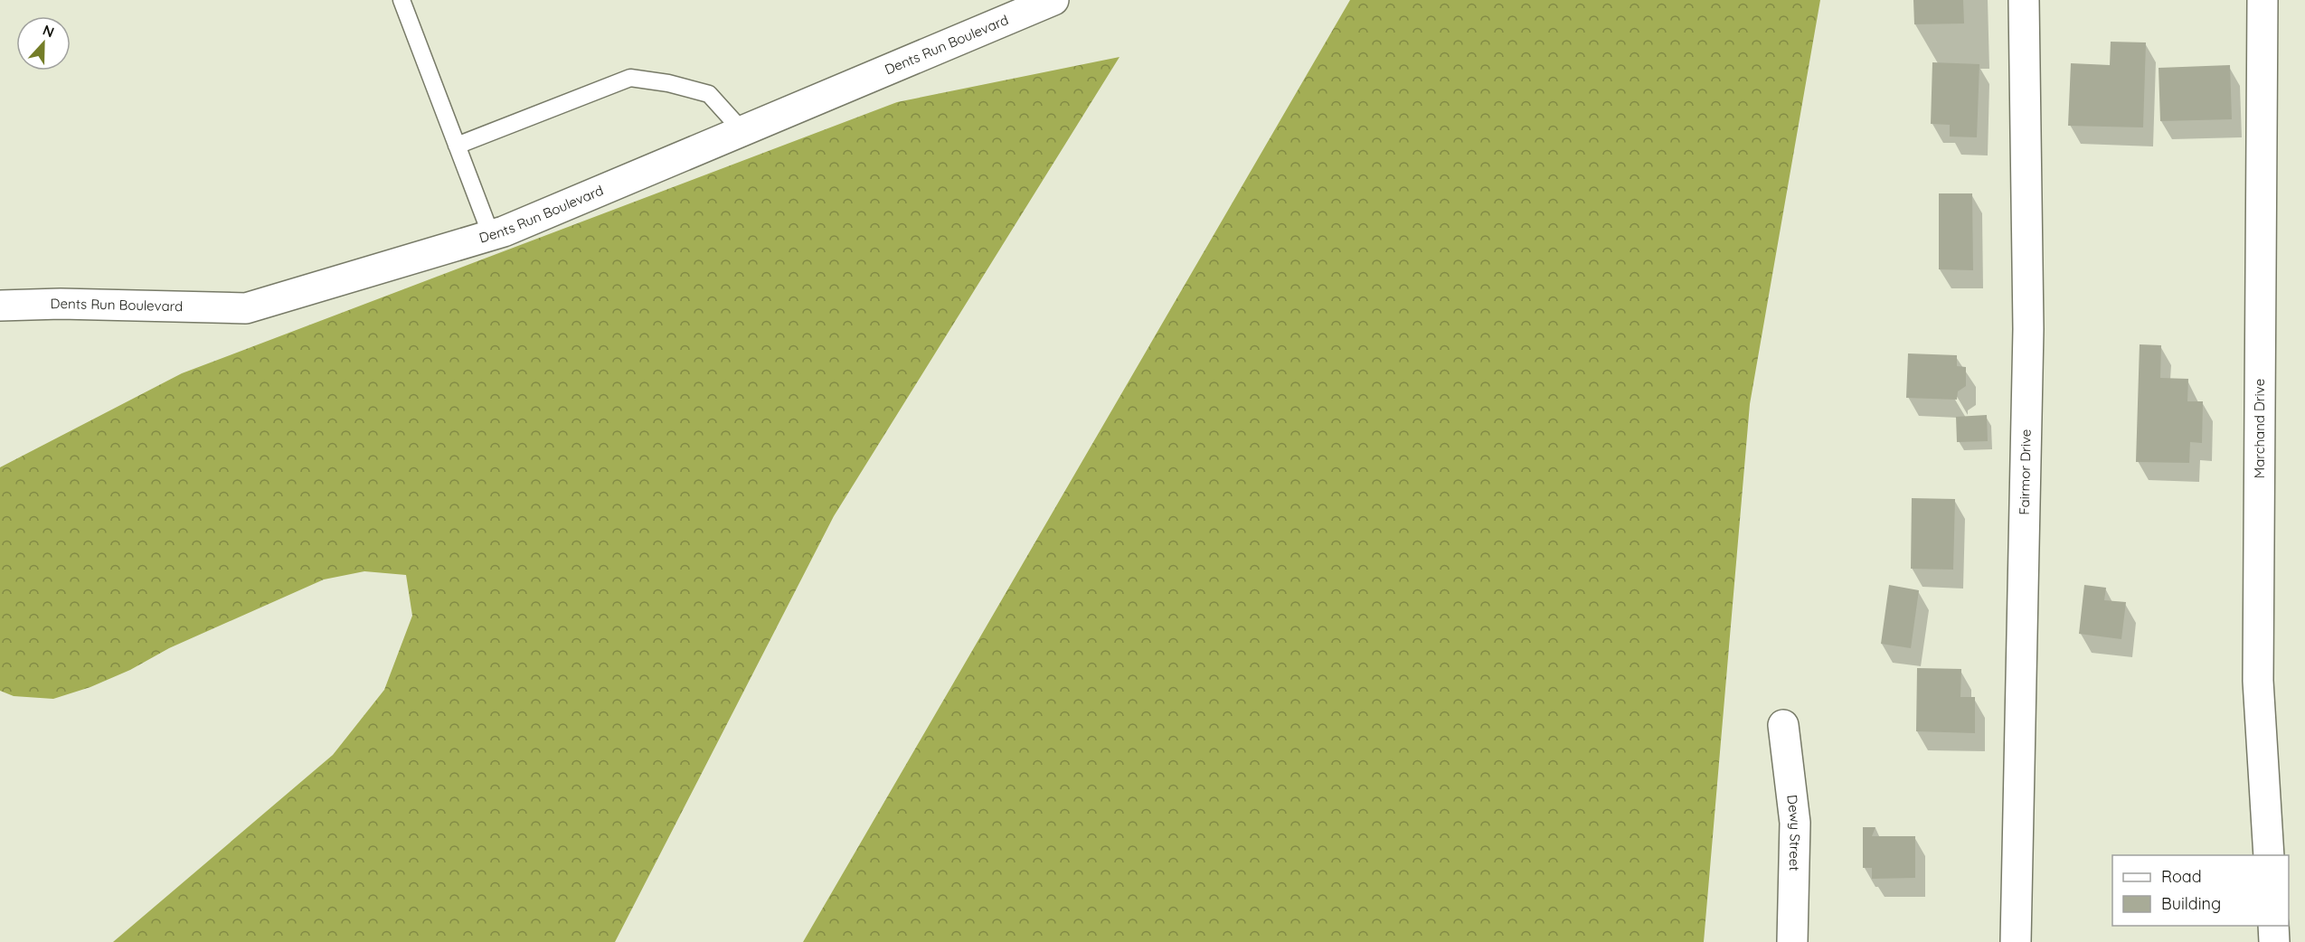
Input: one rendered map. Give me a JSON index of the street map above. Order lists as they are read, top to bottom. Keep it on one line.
{"streets":{"street":["Dents Run Boulevard","Marchand Drive","Fairmor Drive","Dewy Street"]},"legend":["Road","Building"],"north":"top"}
